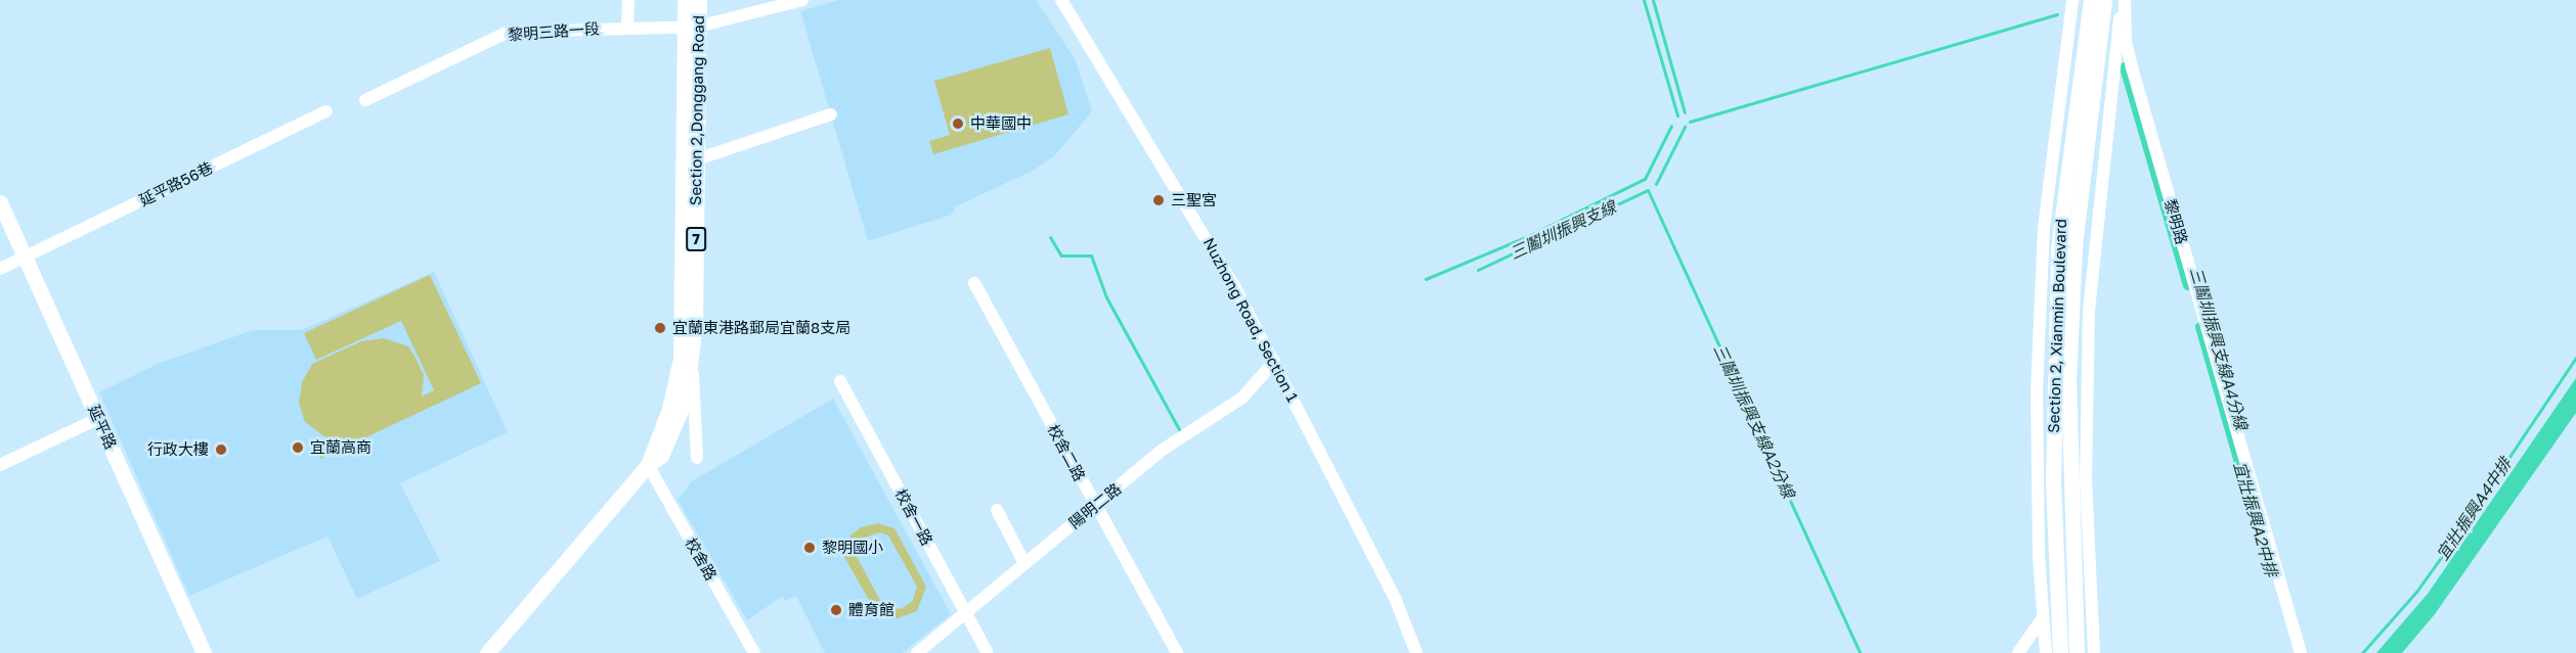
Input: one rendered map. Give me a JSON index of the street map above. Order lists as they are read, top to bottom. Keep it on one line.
{"streets":{"main road":["Section 2,Donggang Road","7","Section 2, Xianmin Boulevard","延平路"],"street":["黎明三路一段","延平路56巷","黎明路","Nuzhong Road, Section 1","校舍二路","陽明二路","校舍一路","校舍路"]},"crossings":[["黎明三路一段","Section 2,Donggang Road"],["Section 2,Donggang Road","校舍路"],["延平路56巷","延平路"],["黎明路","Section 2, Xianmin Boulevard"],["Nuzhong Road, Section 1","陽明二路"],["校舍二路","陽明二路"],["陽明二路","校舍一路"]],"water":["三鬮圳振興支線","三鬮圳振興支線A4分線","三鬮圳振興支線A2分線","宜壯振興A4中排","宜壯振興A2中排"],"places":["中華國中","三聖宮","宜蘭東港路郵局宜蘭8支局","宜蘭高商","行政大樓","黎明國小","體育館"]}
